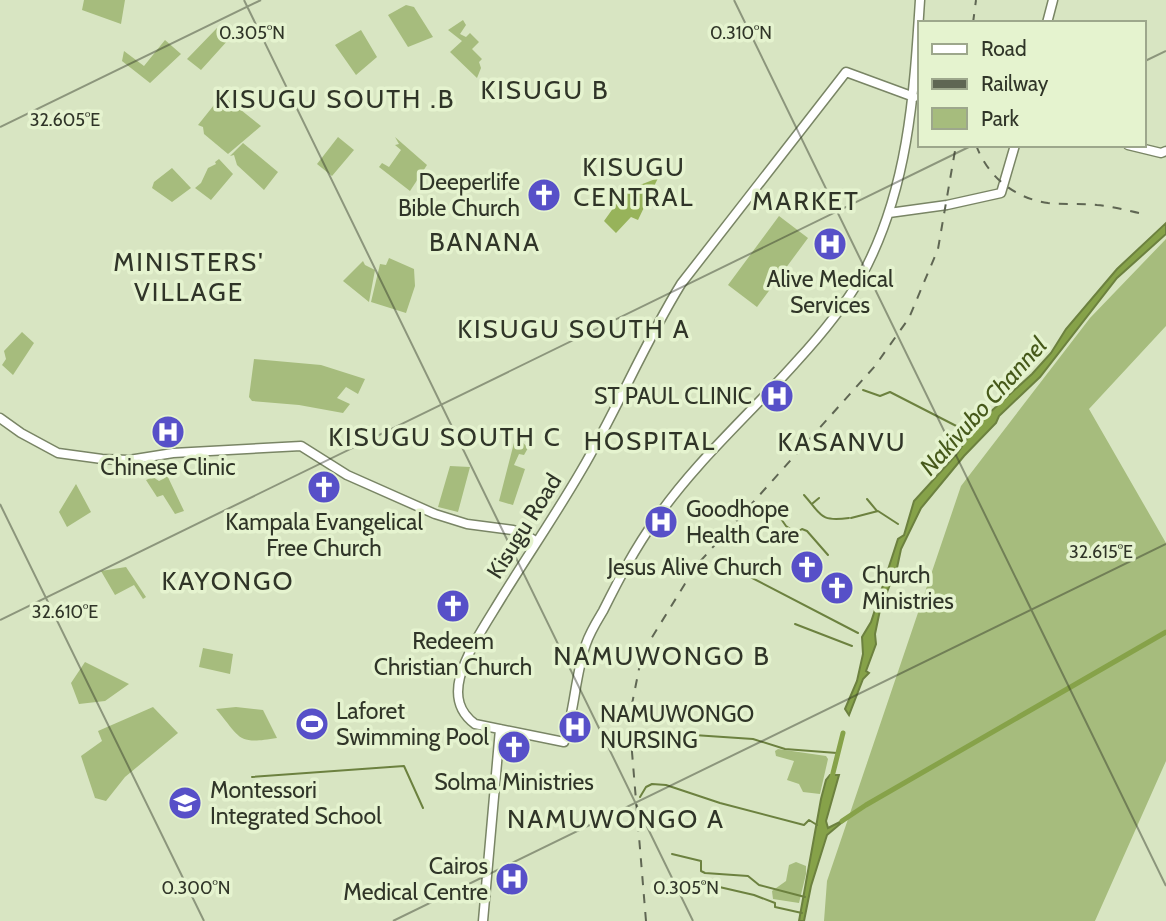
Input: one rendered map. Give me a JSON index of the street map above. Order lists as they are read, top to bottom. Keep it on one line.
{"streets":{"street":["Kisugu Road"]},"districts":["KISUGU B","KISUGU SOUTH .B","KISUGU CENTRAL","MARKET","BANANA","MINISTERS' VILLAGE","KISUGU SOUTH A","KISUGU SOUTH C","HOSPITAL","KASANVU","KAYONGO","NAMUWONGO B","NAMUWONGO A"],"water":["Nakivubo Channel"],"places":{"church":["Deeperlife Bible Church","Kampala Evangelical Free Church","Jesus Alive Church","Church Ministries","Redeem Christian Church","Solma Ministries"],"hospital":["Alive Medical Services","ST PAUL CLINIC","Chinese Clinic","Goodhope Health Care","NAMUWONGO NURSING","Cairos Medical Centre"],"sports":["Laforet Swimming Pool"],"school or university":["Montessori Integrated School"]},"legend":["Road","Railway","Park"],"coordinates":["0.305°N","0.310°N","32.605°E","32.615°E","32.610°E","0.300°N"]}
